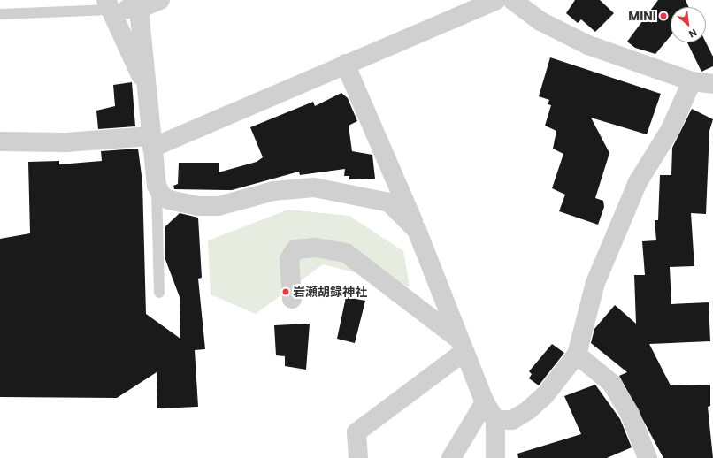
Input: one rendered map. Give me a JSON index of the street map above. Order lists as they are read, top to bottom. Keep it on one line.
{"places":["MINI","岩瀬胡録神社"],"north":"bottom right"}
